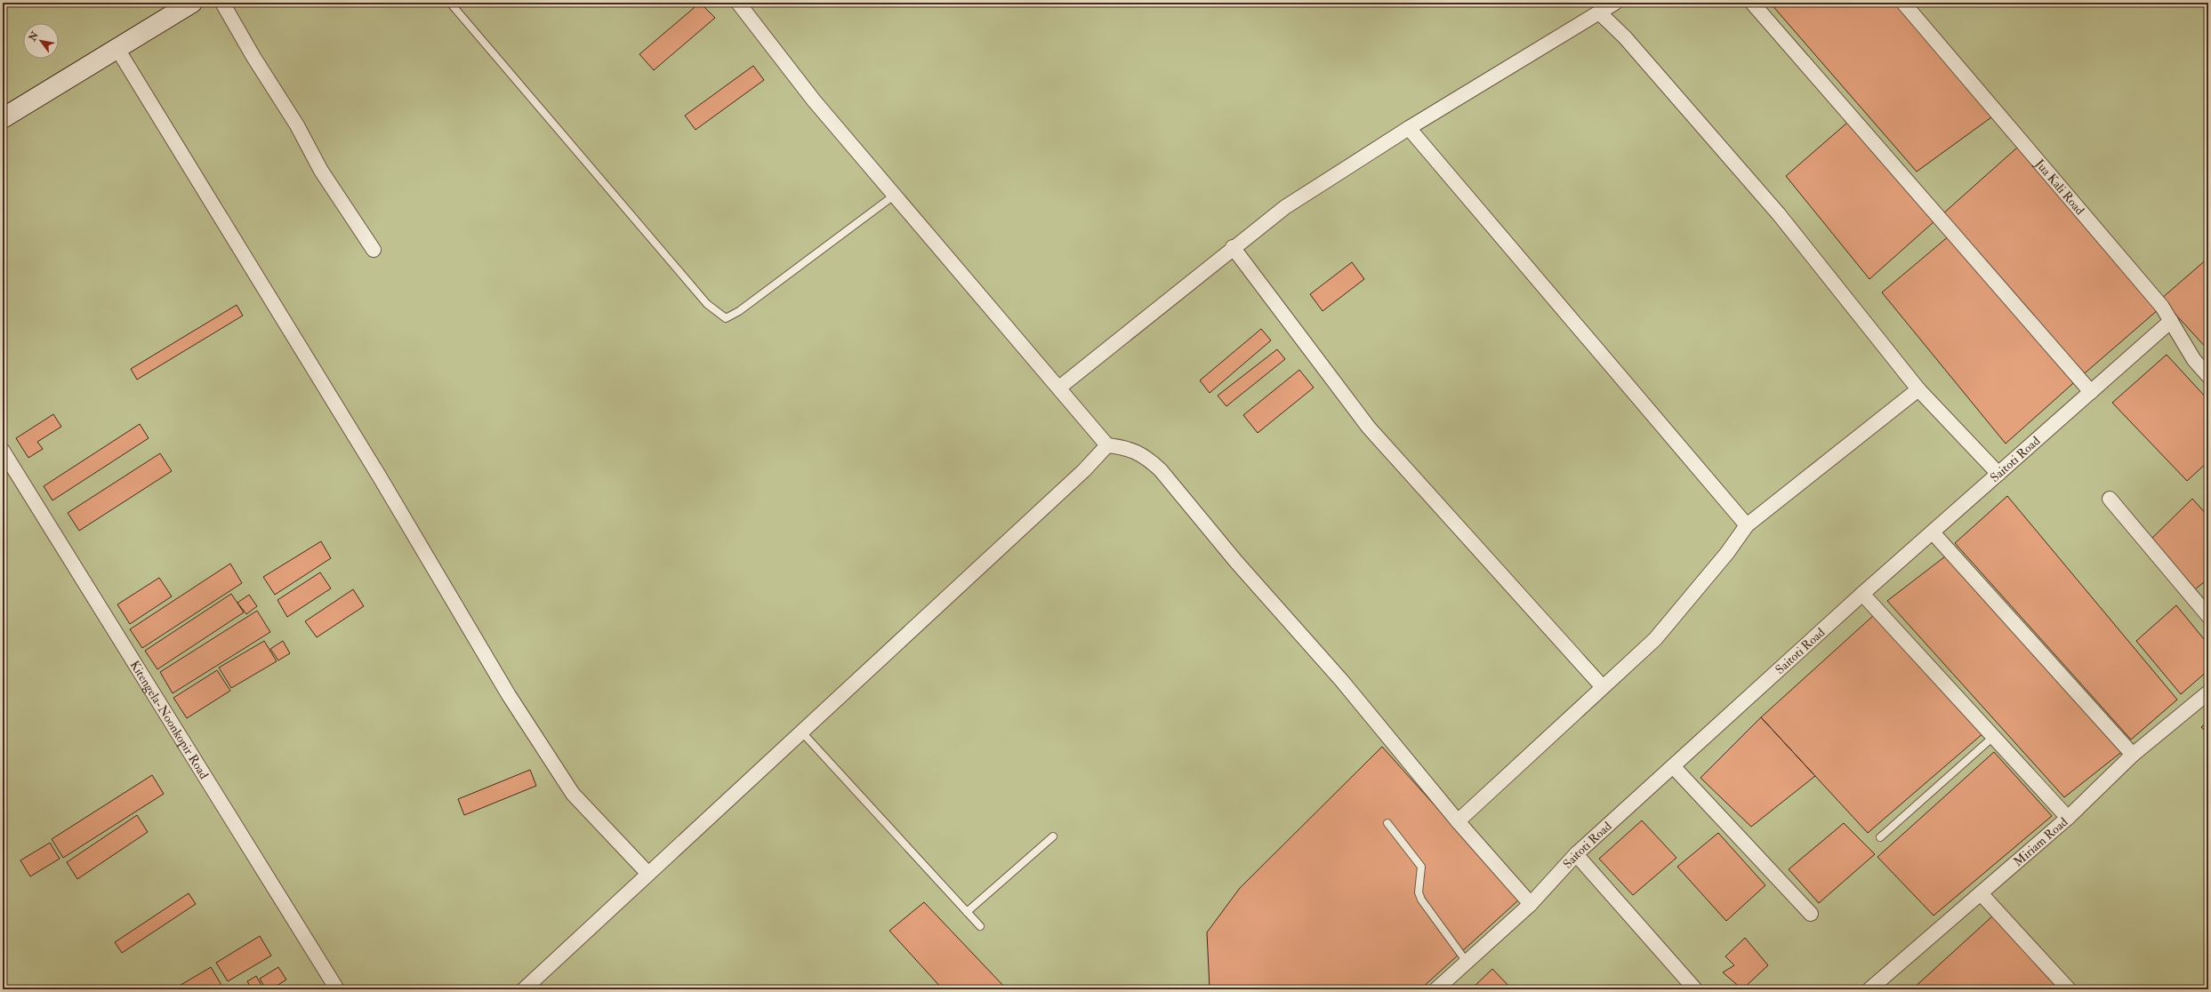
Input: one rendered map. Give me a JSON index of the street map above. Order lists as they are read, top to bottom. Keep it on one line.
{"streets":{"street":["Jua Kali Road","Saitoti Road","Kitengela-Noonkopir Road","Miriam Road"]},"crossings":[["Jua Kali Road","Saitoti Road"]],"north":"top left"}
